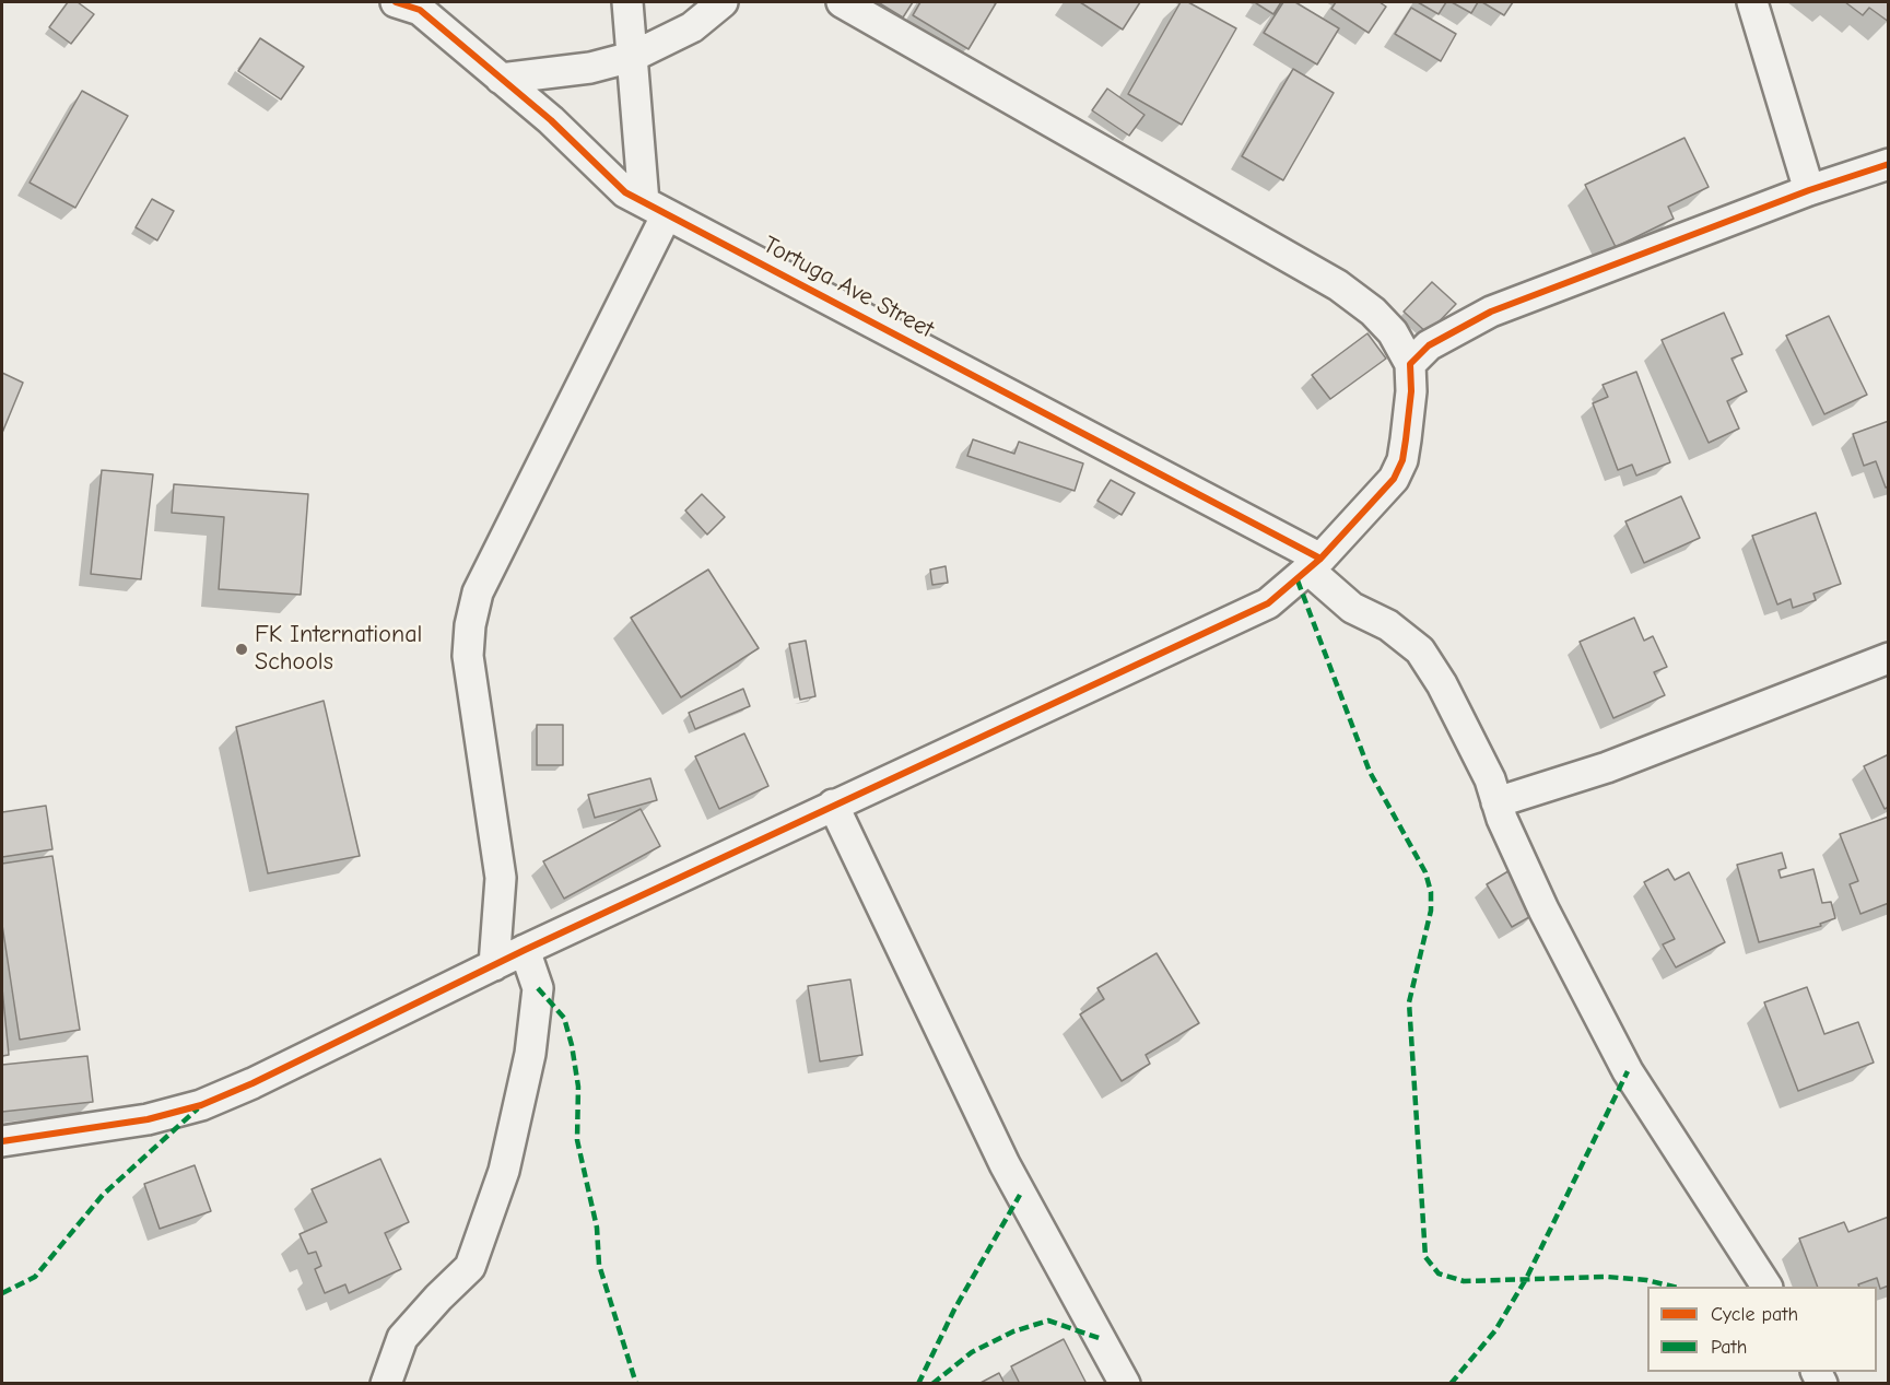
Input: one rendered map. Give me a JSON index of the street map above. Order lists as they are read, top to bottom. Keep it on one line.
{"streets":{"street":["Tortuga Ave Street"]},"places":["FK International Schools"],"legend":["Cycle path","Path"]}
